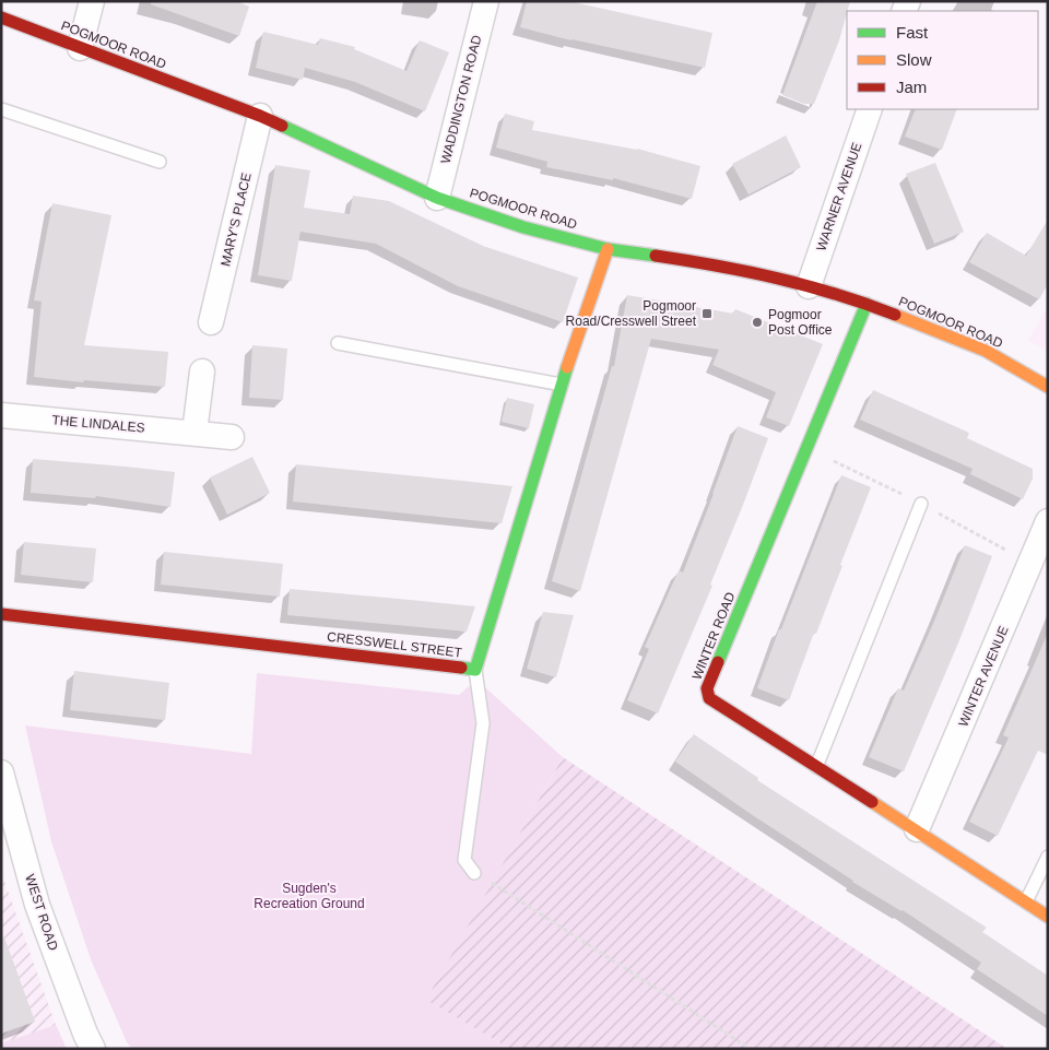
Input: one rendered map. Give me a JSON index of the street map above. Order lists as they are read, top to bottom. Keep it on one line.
{"streets":{"street":["POGMOOR ROAD","WADDINGTON ROAD","WARNER AVENUE","MARY'S PLACE","THE LINDALES","WINTER ROAD","CRESSWELL STREET","WINTER AVENUE","WEST ROAD"]},"crossings":[["POGMOOR ROAD","WADDINGTON ROAD"],["POGMOOR ROAD","WARNER AVENUE"],["POGMOOR ROAD","MARY'S PLACE"],["POGMOOR ROAD","WINTER ROAD"],["POGMOOR ROAD","CRESSWELL STREET"],["WINTER ROAD","WINTER AVENUE"]],"parks":["Sugden's Recreation Ground"],"places":{"transit":["Pogmoor Road/Cresswell Street"],"other":["Pogmoor Post Office"]},"legend":["Fast","Slow","Jam"]}
